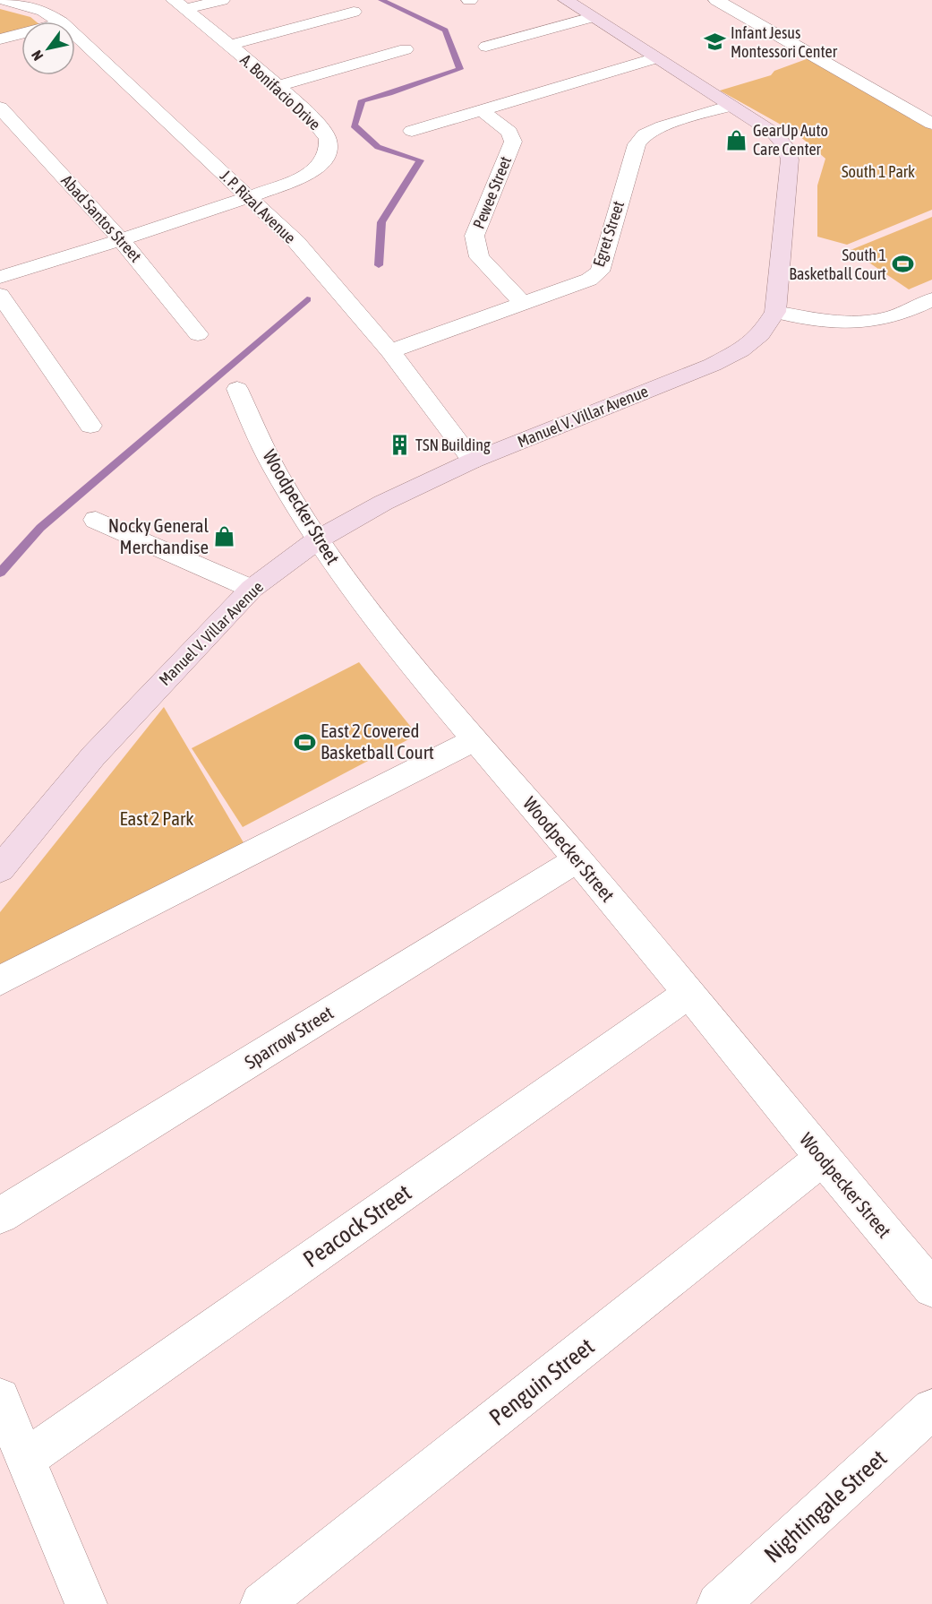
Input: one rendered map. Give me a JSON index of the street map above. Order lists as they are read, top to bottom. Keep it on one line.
{"streets":{"street":["A. Bonifacio Drive","Pewee Street","J. P. Rizal Avenue","Abad Santos Street","Egret Street","Manuel V. Villar Avenue","Woodpecker Street","Sparrow Street","Peacock Street","Penguin Street","Nightingale Street"]},"crossings":[["A. Bonifacio Drive","J. P. Rizal Avenue"],["A. Bonifacio Drive","Abad Santos Street"],["Pewee Street","Egret Street"],["J. P. Rizal Avenue","Egret Street"],["J. P. Rizal Avenue","Manuel V. Villar Avenue"],["Egret Street","Manuel V. Villar Avenue"],["Manuel V. Villar Avenue","Woodpecker Street"],["Woodpecker Street","Sparrow Street"],["Woodpecker Street","Peacock Street"],["Woodpecker Street","Penguin Street"]],"parks":["South 1 Park","East 2 Park"],"places":{"school or university":["Infant Jesus Montessori Center"],"shop":["GearUp Auto Care Center","Nocky General Merchandise"],"sports":["South 1 Basketball Court","East 2 Covered Basketball Court"],"building":["TSN Building"]},"north":"bottom left"}
